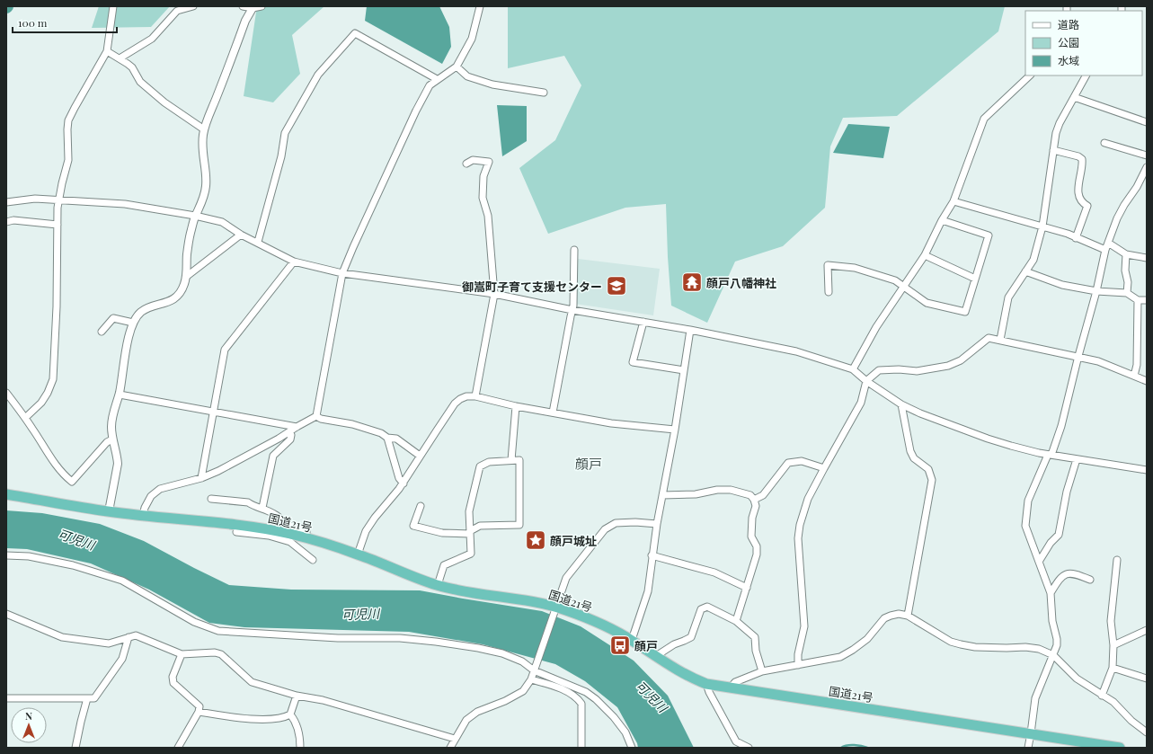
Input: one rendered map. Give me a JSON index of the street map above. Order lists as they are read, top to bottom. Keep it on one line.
{"streets":{"highway":["国道21号"]},"districts":["顔戸"],"water":["可児川"],"places":{"temple":["顔戸八幡神社"],"school or university":["御嵩町子育て支援センター"],"place":["顔戸城址"],"bus stop":["顔戸"]},"legend":["道路","公園","水域"],"scale_bar":"100 m","north":"top"}
